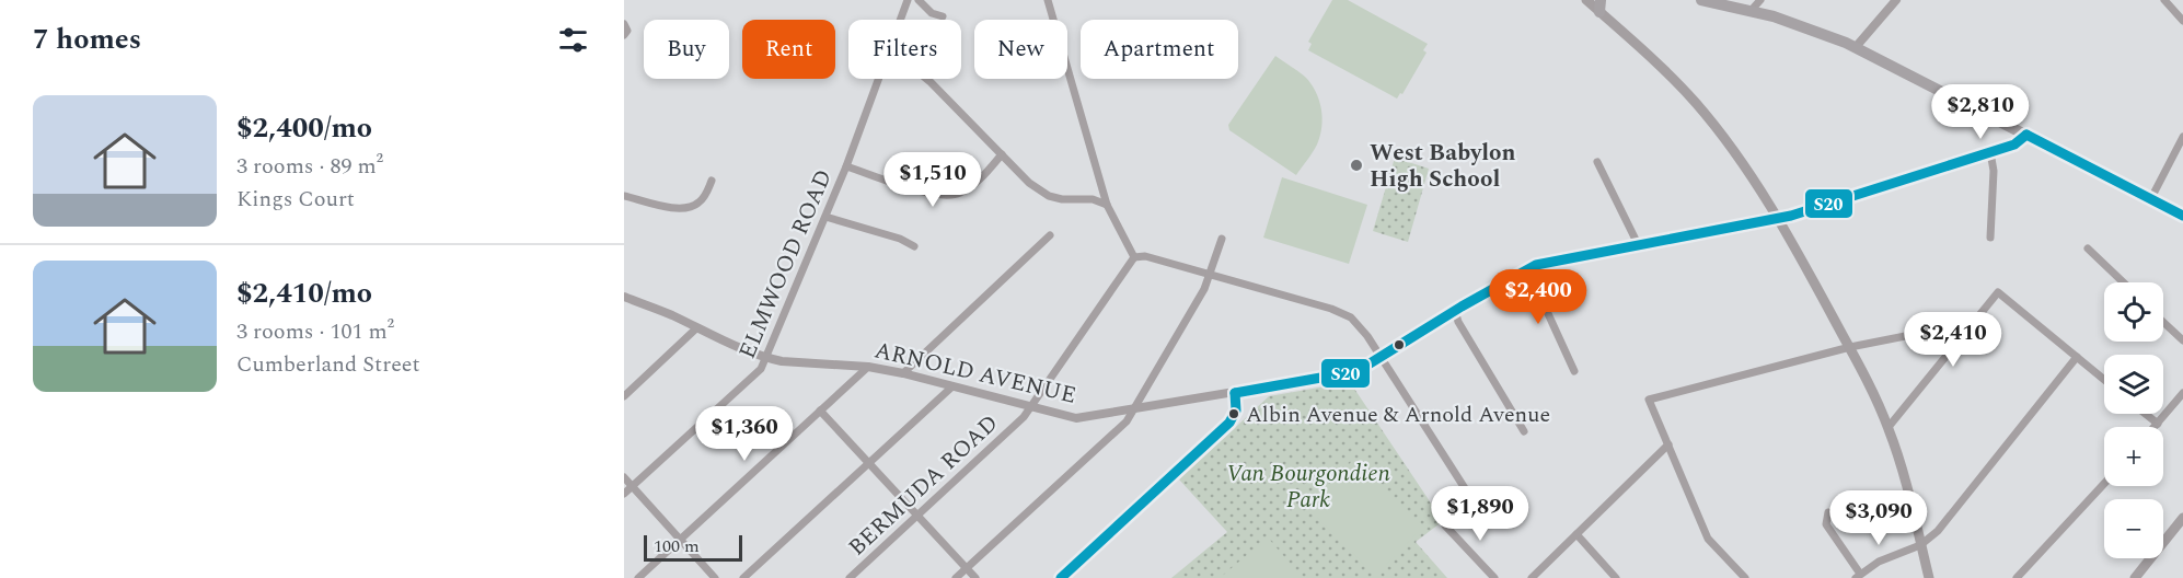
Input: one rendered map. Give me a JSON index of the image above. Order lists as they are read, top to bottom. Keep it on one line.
{"streets":{"street":["ELMWOOD ROAD","ARNOLD AVENUE","BERMUDA ROAD"]},"crossings":[["ELMWOOD ROAD","ARNOLD AVENUE"],["ARNOLD AVENUE","BERMUDA ROAD"]],"parks":["Van Bourgondien Park"],"places":["West Babylon High School","Albin Avenue & Arnold Avenue"],"lines":["transit line S20"],"scale_bar":"100 m","page":{"heading":"7 homes","chip":["Buy","Rent","Filters","New","Apartment"],"list":[{"name":"$2,400/mo","note":"3 rooms · 89 m² · Kings Court"},{"name":"$2,410/mo","note":"3 rooms · 101 m² · Cumberland Street"}],"price":["$2,810","$1,510","$2,400","$2,410","$1,360","$1,890","$3,090"],"map_buttons":["+","−"],"scale":"100 m"}}
